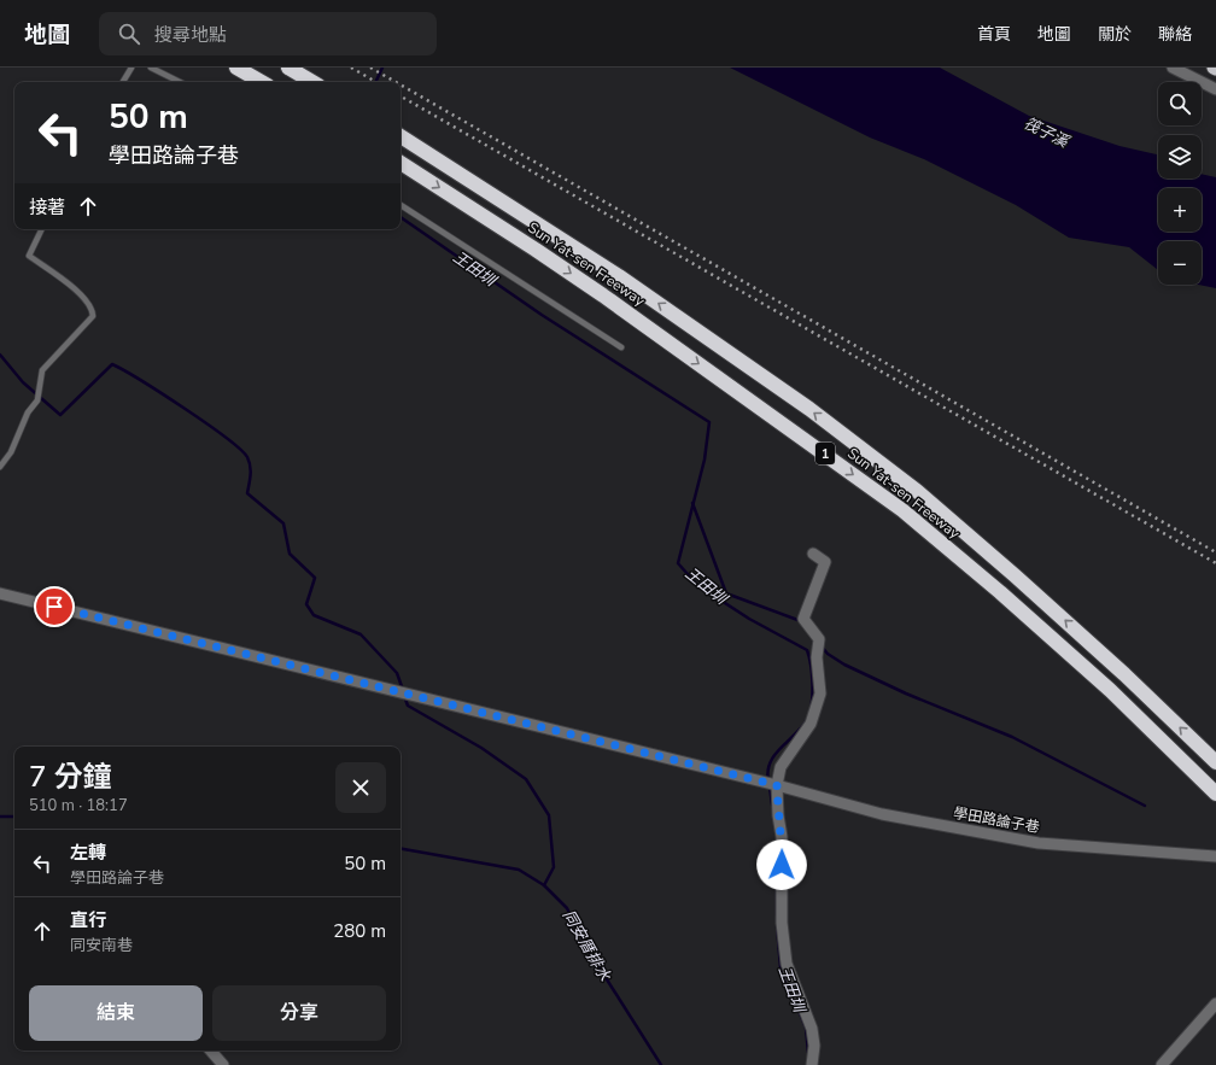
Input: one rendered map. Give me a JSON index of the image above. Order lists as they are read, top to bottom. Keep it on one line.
{"streets":{"highway":["Sun Yat-sen Freeway","1"],"street":["學田路論子巷"]},"water":["筏子溪","王田圳","同安厝排水"],"page":{"header":"地圖","search":"搜尋地點","nav":["首頁","地圖","關於","聯絡"],"map_buttons":["+","−"],"turn":["50 m","學田路論子巷"],"then":"接著","heading":["7 分鐘","510 m · 18:17"],"list":[{"name":"左轉","note":"學田路論子巷","value":"50 m"},{"name":"直行","note":"同安南巷","value":"280 m"}],"buttons":["結束","分享"]}}
